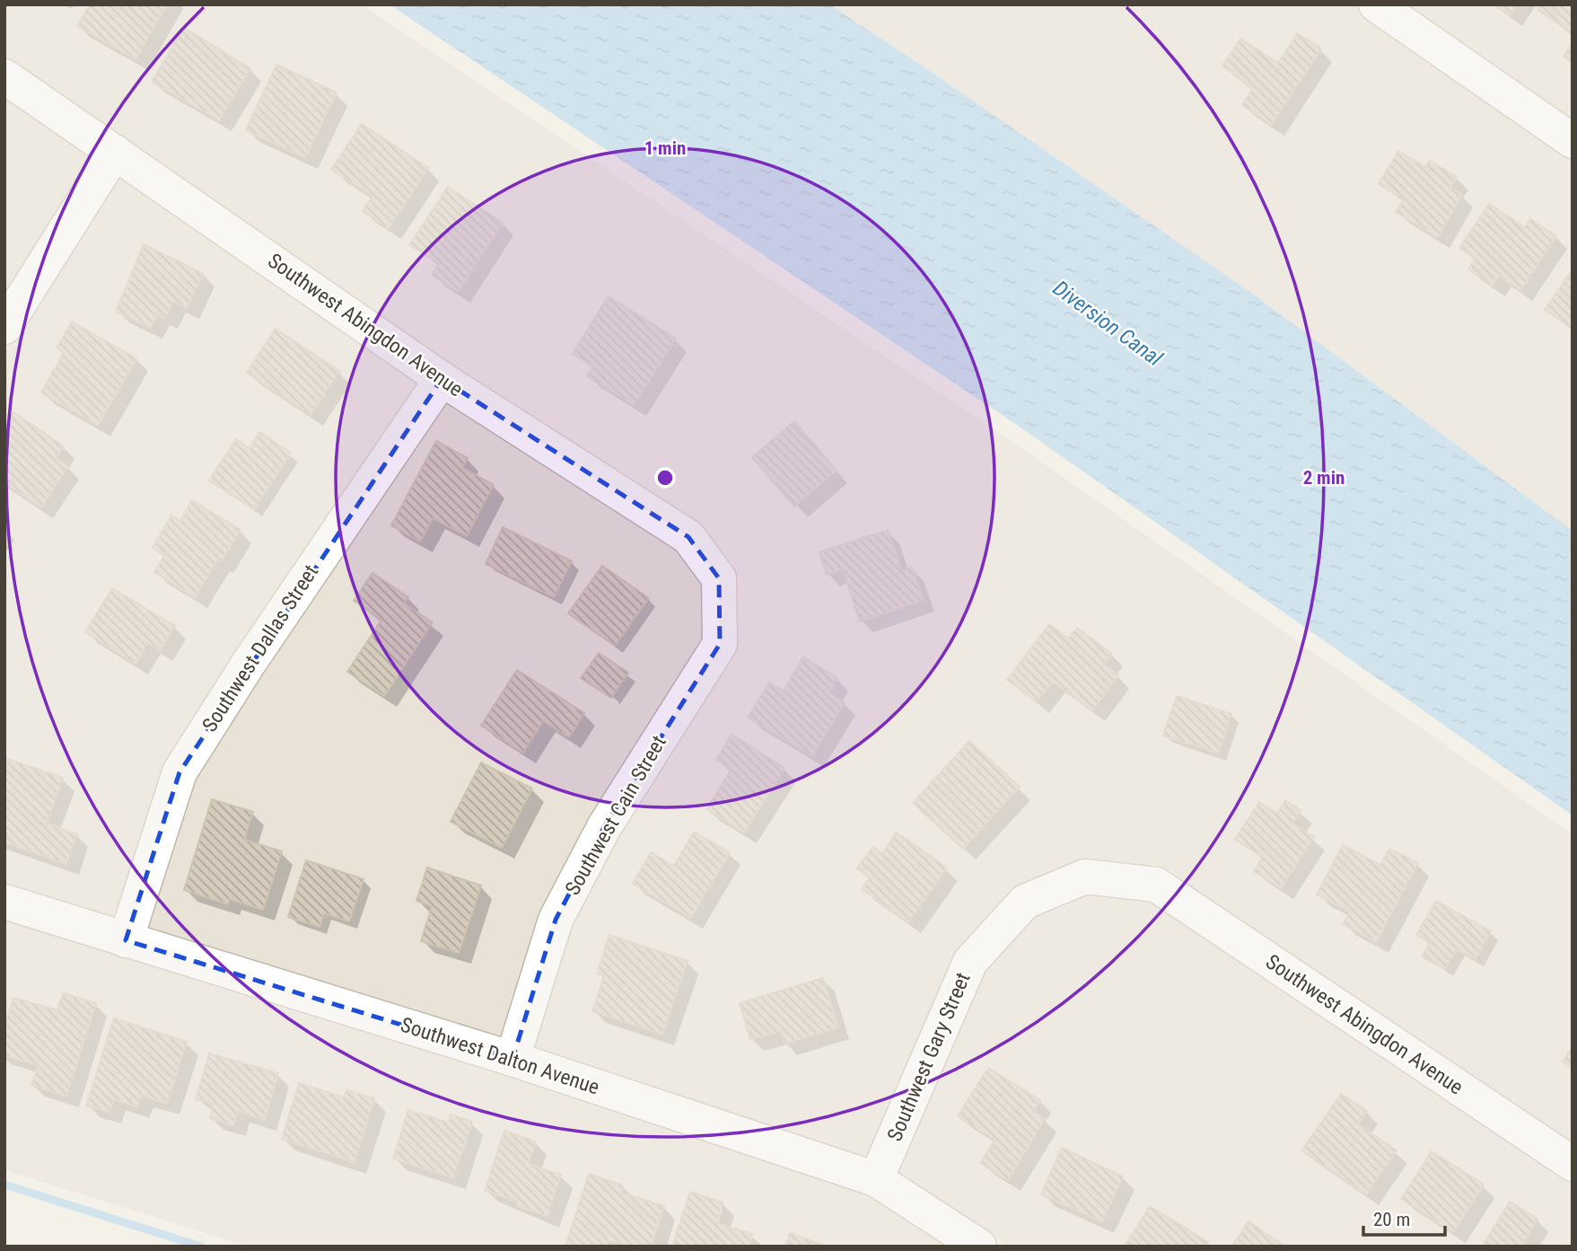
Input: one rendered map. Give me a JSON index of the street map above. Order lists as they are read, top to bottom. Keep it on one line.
{"streets":{"street":["Southwest Abingdon Avenue","Southwest Dallas Street","Southwest Cain Street","Southwest Dalton Avenue","Southwest Gary Street"]},"crossings":[["Southwest Abingdon Avenue","Southwest Dallas Street"],["Southwest Abingdon Avenue","Southwest Cain Street"],["Southwest Abingdon Avenue","Southwest Gary Street"],["Southwest Dallas Street","Southwest Dalton Avenue"],["Southwest Cain Street","Southwest Dalton Avenue"],["Southwest Dalton Avenue","Southwest Gary Street"]],"water":["Diversion Canal"],"scale_bar":"20 m","rings":["1 min","2 min"]}
